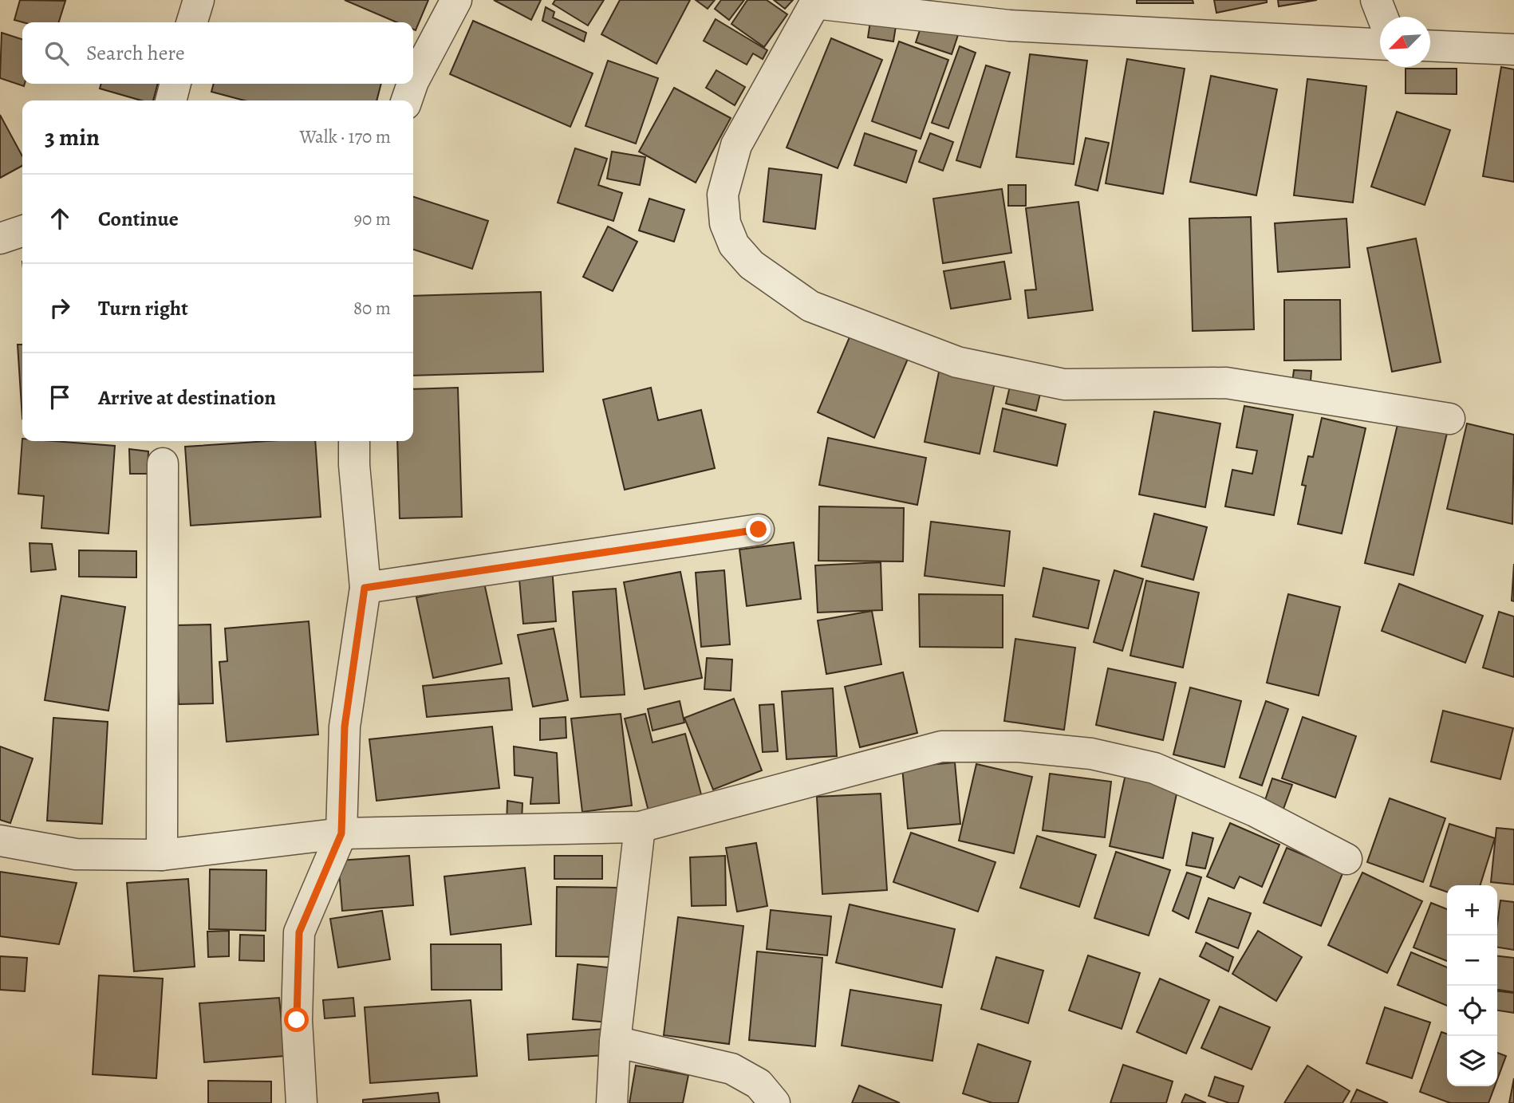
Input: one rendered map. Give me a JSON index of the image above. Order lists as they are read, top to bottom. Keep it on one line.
{"north":"bottom left","page":{"search":"Search here","heading":["3 min","Walk · 170 m"],"list":[["Continue","90 m"],["Turn right","80 m"],"Arrive at destination"],"map_buttons":["+","−"]}}
